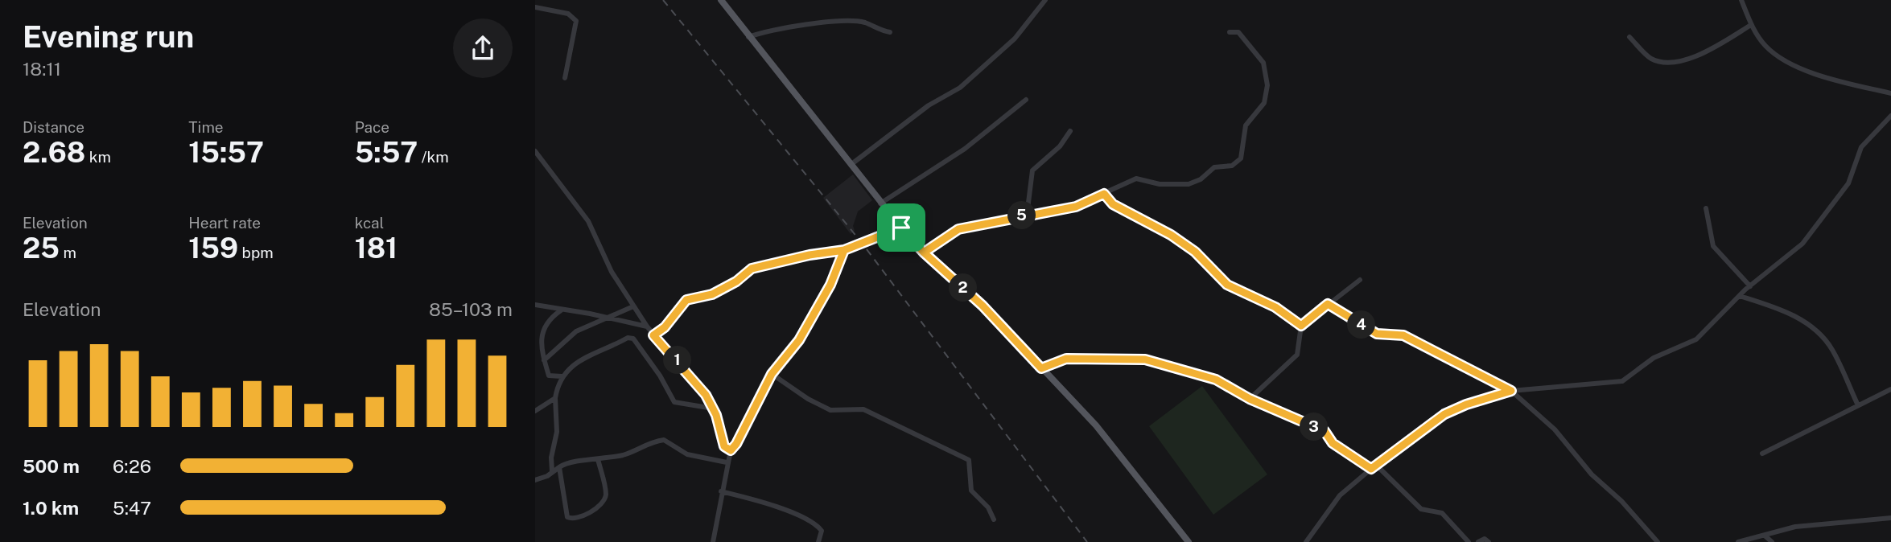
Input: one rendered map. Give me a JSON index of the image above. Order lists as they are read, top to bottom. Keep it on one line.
{"page":{"heading":["Evening run","18:11"],"stats":[["Distance","2.68 km"],["Time","15:57"],["Pace","5:57 /km"],["Elevation","25 m"],["Heart rate","159 bpm"],["kcal","181"]],"pins":["5","2","4","1","3"],"chart":["Elevation","85–103 m"],"list":[{"name":"500 m","note":"6:26"},{"name":"1.0 km","note":"5:47"}]}}
